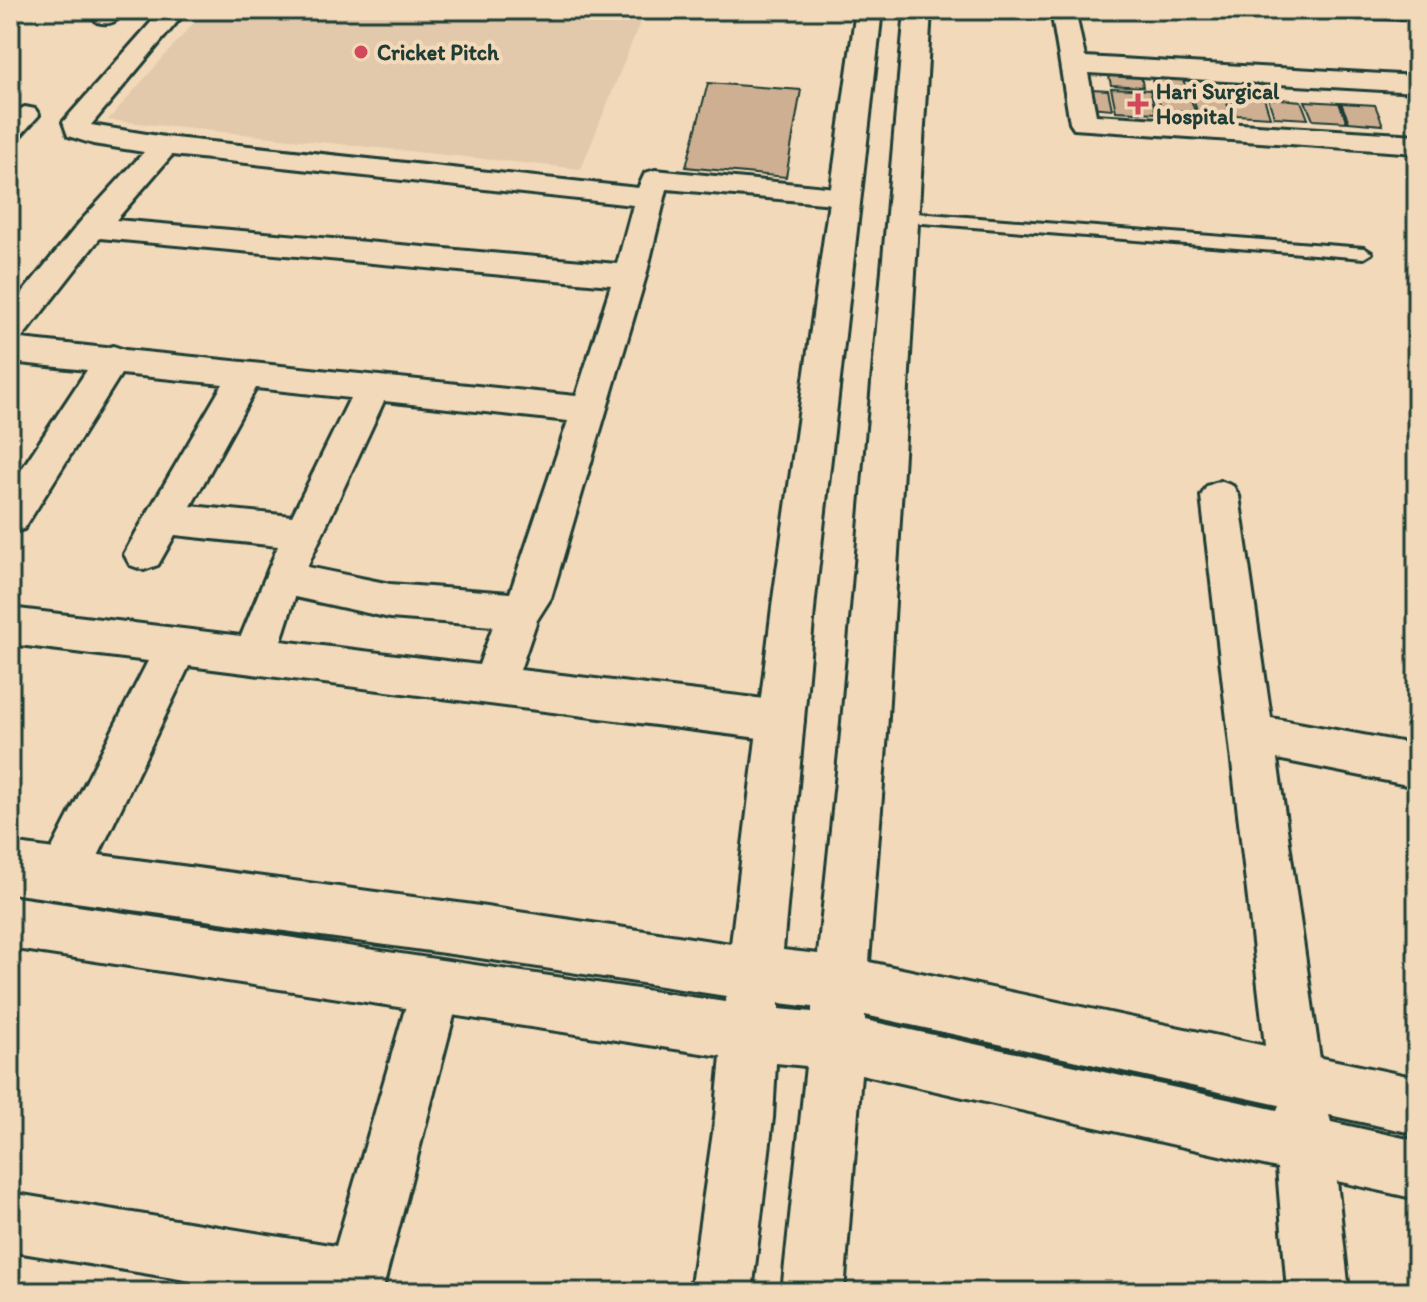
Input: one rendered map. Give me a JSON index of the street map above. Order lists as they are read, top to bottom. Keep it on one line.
{"places":{"other":["Cricket Pitch"],"health":["Hari Surgical Hospital"]}}
